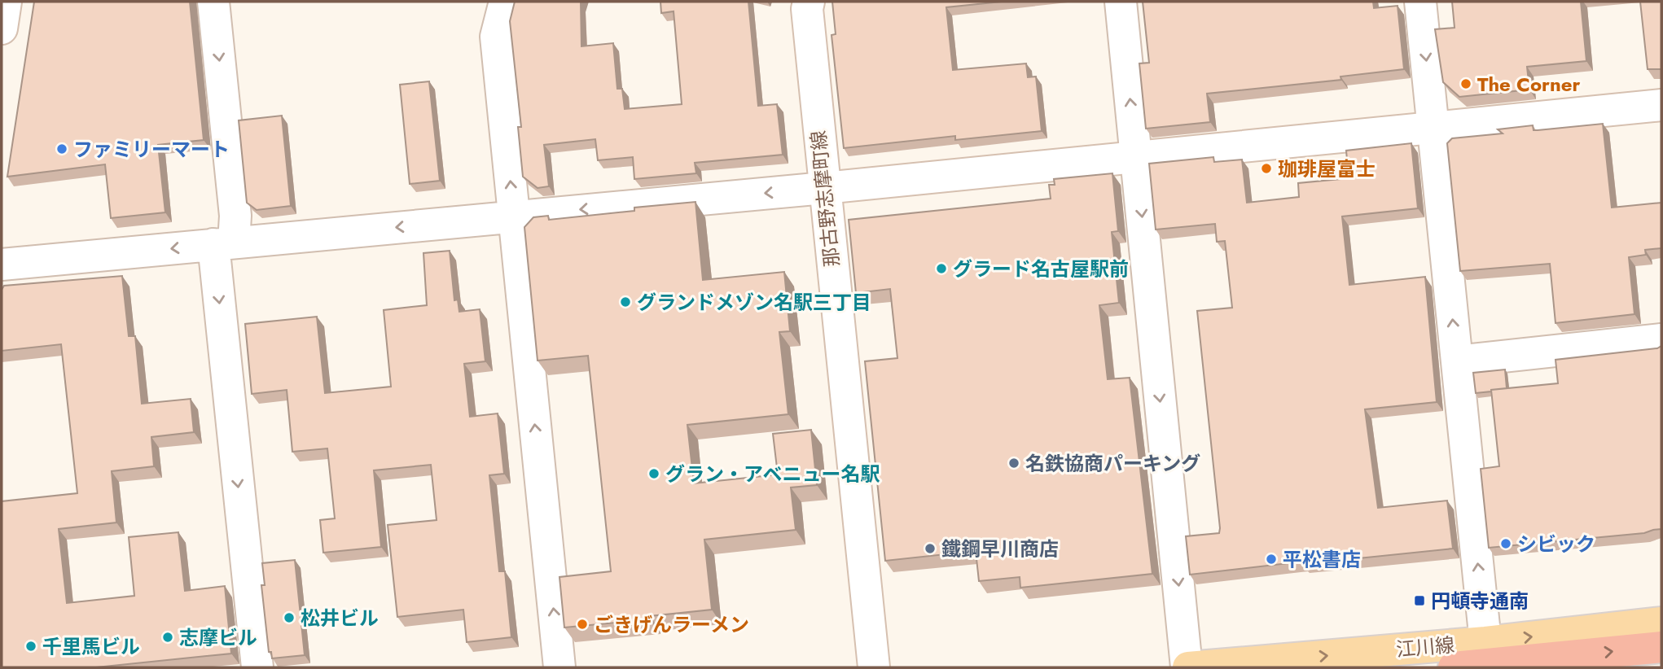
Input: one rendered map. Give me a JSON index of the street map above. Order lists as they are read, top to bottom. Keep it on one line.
{"streets":{"main road":["江川線"],"street":["那古野志摩町線"]},"one_way":["江川線"],"places":{"other":["The Corner","ファミリーマート","珈琲屋富士","グラード名古屋駅前","グランドメゾン名駅三丁目","名鉄協商パーキング","グラン・アベニュー名駅","シビック","鐵鋼早川商店","平松書店","松井ビル","ごきげんラーメン","志摩ビル","千里馬ビル"],"transit":["円頓寺通南"]}}
